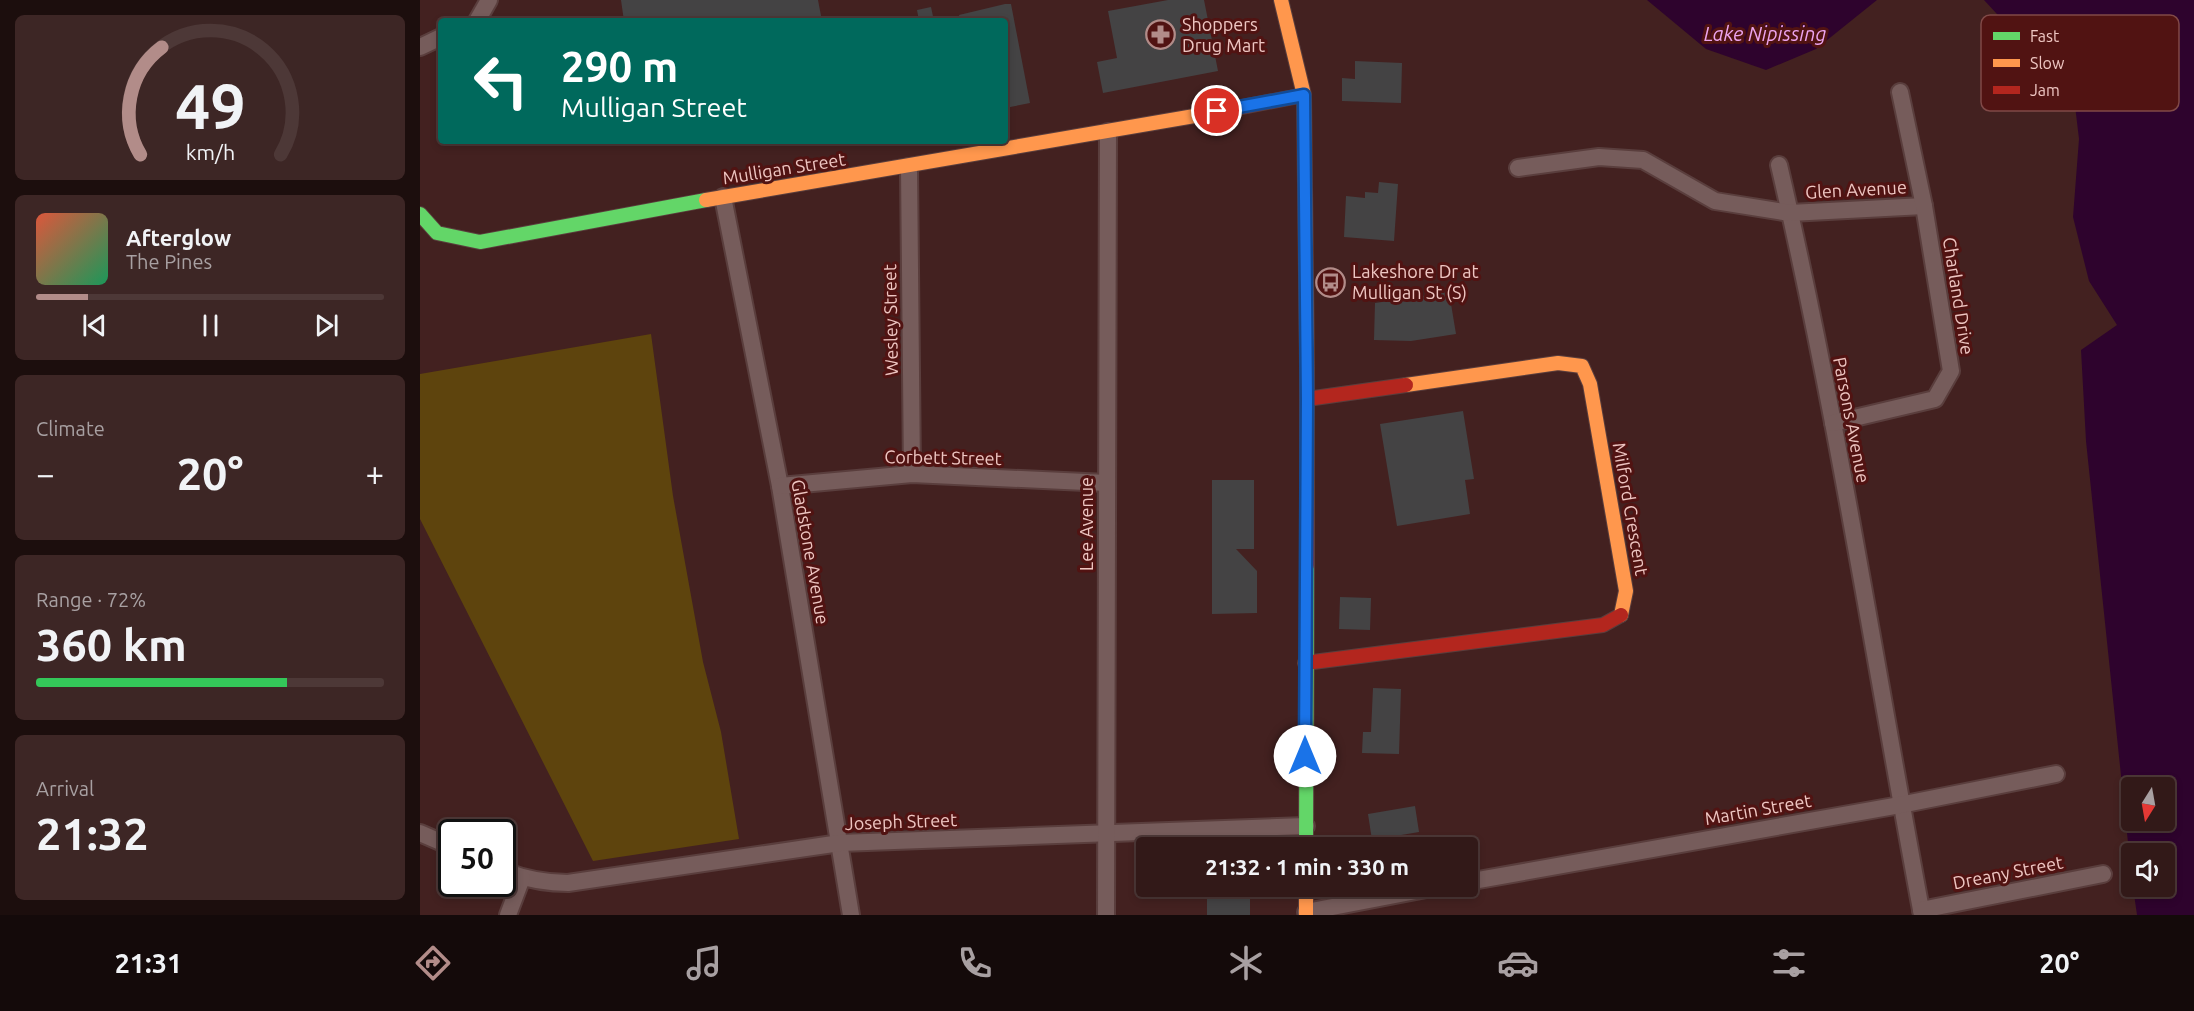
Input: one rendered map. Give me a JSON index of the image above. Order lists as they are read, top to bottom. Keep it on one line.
{"streets":{"street":["Mulligan Street","Glen Avenue","Charland Drive","Wesley Street","Parsons Avenue","Corbett Street","Milford Crescent","Lee Avenue","Gladstone Avenue","Martin Street","Joseph Street","Dreany Street"]},"crossings":[["Mulligan Street","Wesley Street"],["Mulligan Street","Lee Avenue"],["Mulligan Street","Gladstone Avenue"],["Glen Avenue","Charland Drive"],["Glen Avenue","Parsons Avenue"],["Charland Drive","Parsons Avenue"],["Wesley Street","Corbett Street"],["Parsons Avenue","Martin Street"],["Parsons Avenue","Dreany Street"],["Corbett Street","Lee Avenue"],["Corbett Street","Gladstone Avenue"],["Lee Avenue","Joseph Street"],["Gladstone Avenue","Joseph Street"]],"water":["Lake Nipissing"],"places":{"pharmacy":["Shoppers Drug Mart"],"bus stop":["Lakeshore Dr at Mulligan St (S)"]},"legend":["Fast","Slow","Jam"],"north":"bottom","page":{"turn":["290 m","Mulligan Street"],"song":["Afterglow","The Pines"],"tile":["Climate",["Range · 72%","360 km"],["Arrival","21:32"]],"heat":["−","20°","+"],"limit":"50","trip":"21:32 · 1 min · 330 m","tabs":["21:31","20°"],"gauge":["49","km/h"]}}
